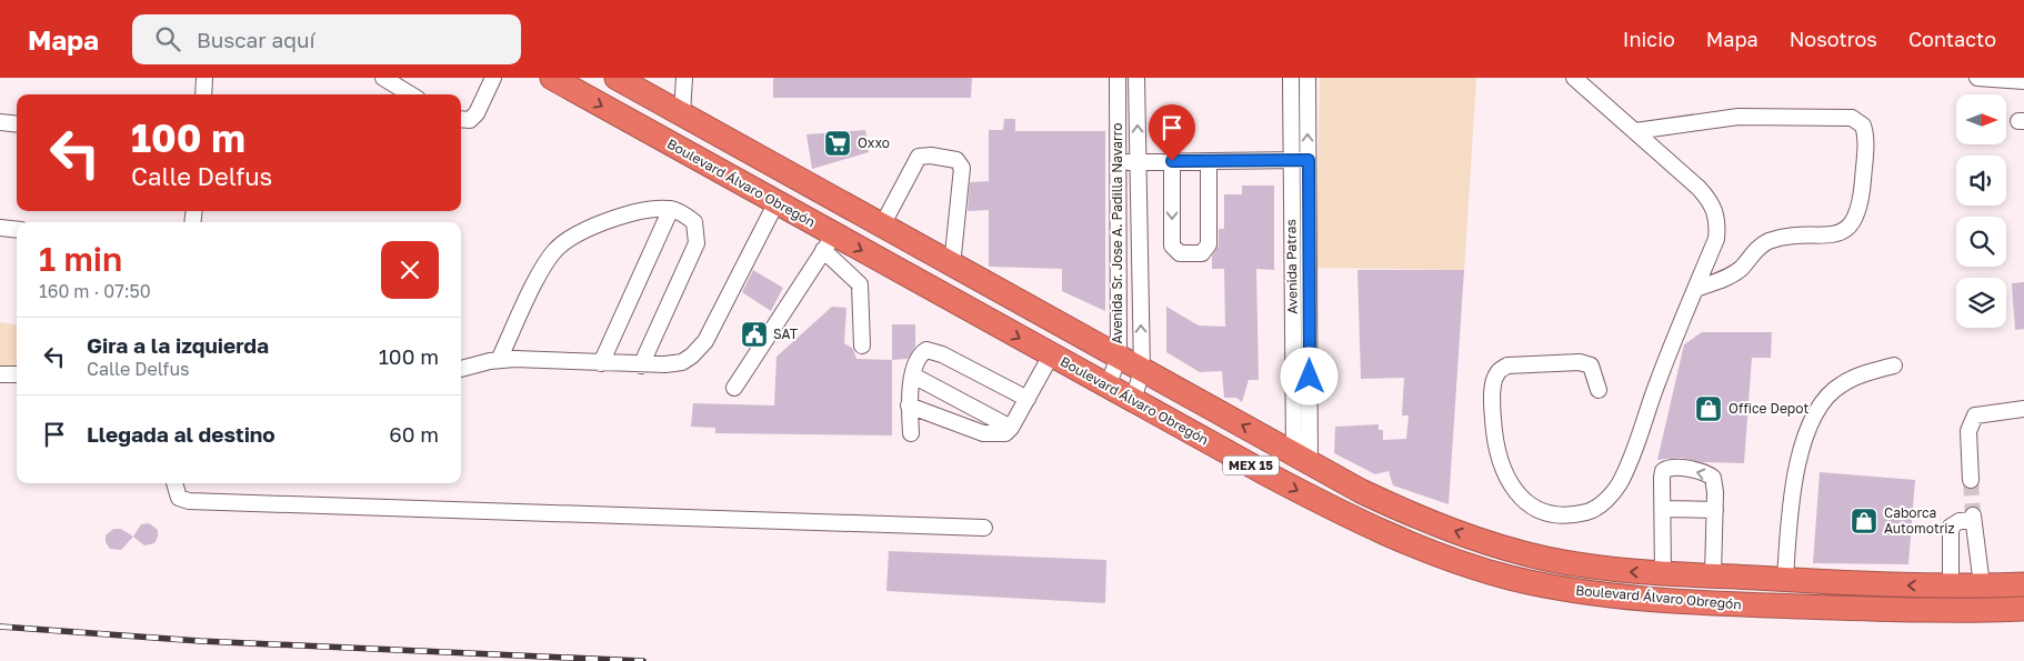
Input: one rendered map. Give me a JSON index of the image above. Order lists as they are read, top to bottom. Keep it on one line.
{"streets":{"highway":["Boulevard Álvaro Obregón","MEX 15"],"street":["Avenida Sr. Jose A. Padilla Navarro","Avenida Patras"]},"crossings":[["Boulevard Álvaro Obregón","Avenida Sr. Jose A. Padilla Navarro"],["Boulevard Álvaro Obregón","Avenida Patras"]],"places":{"supermarket":["Oxxo"],"public building":["SAT"],"shop":["Office Depot","Caborca Automotriz"]},"north":"right","page":{"header":"Mapa","search":"Buscar aquí","nav":["Inicio","Mapa","Nosotros","Contacto"],"turn":["100 m","Calle Delfus"],"heading":["1 min","160 m · 07:50"],"list":[{"name":"Gira a la izquierda","note":"Calle Delfus","value":"100 m"},{"name":"Llegada al destino","value":"60 m"}]}}
